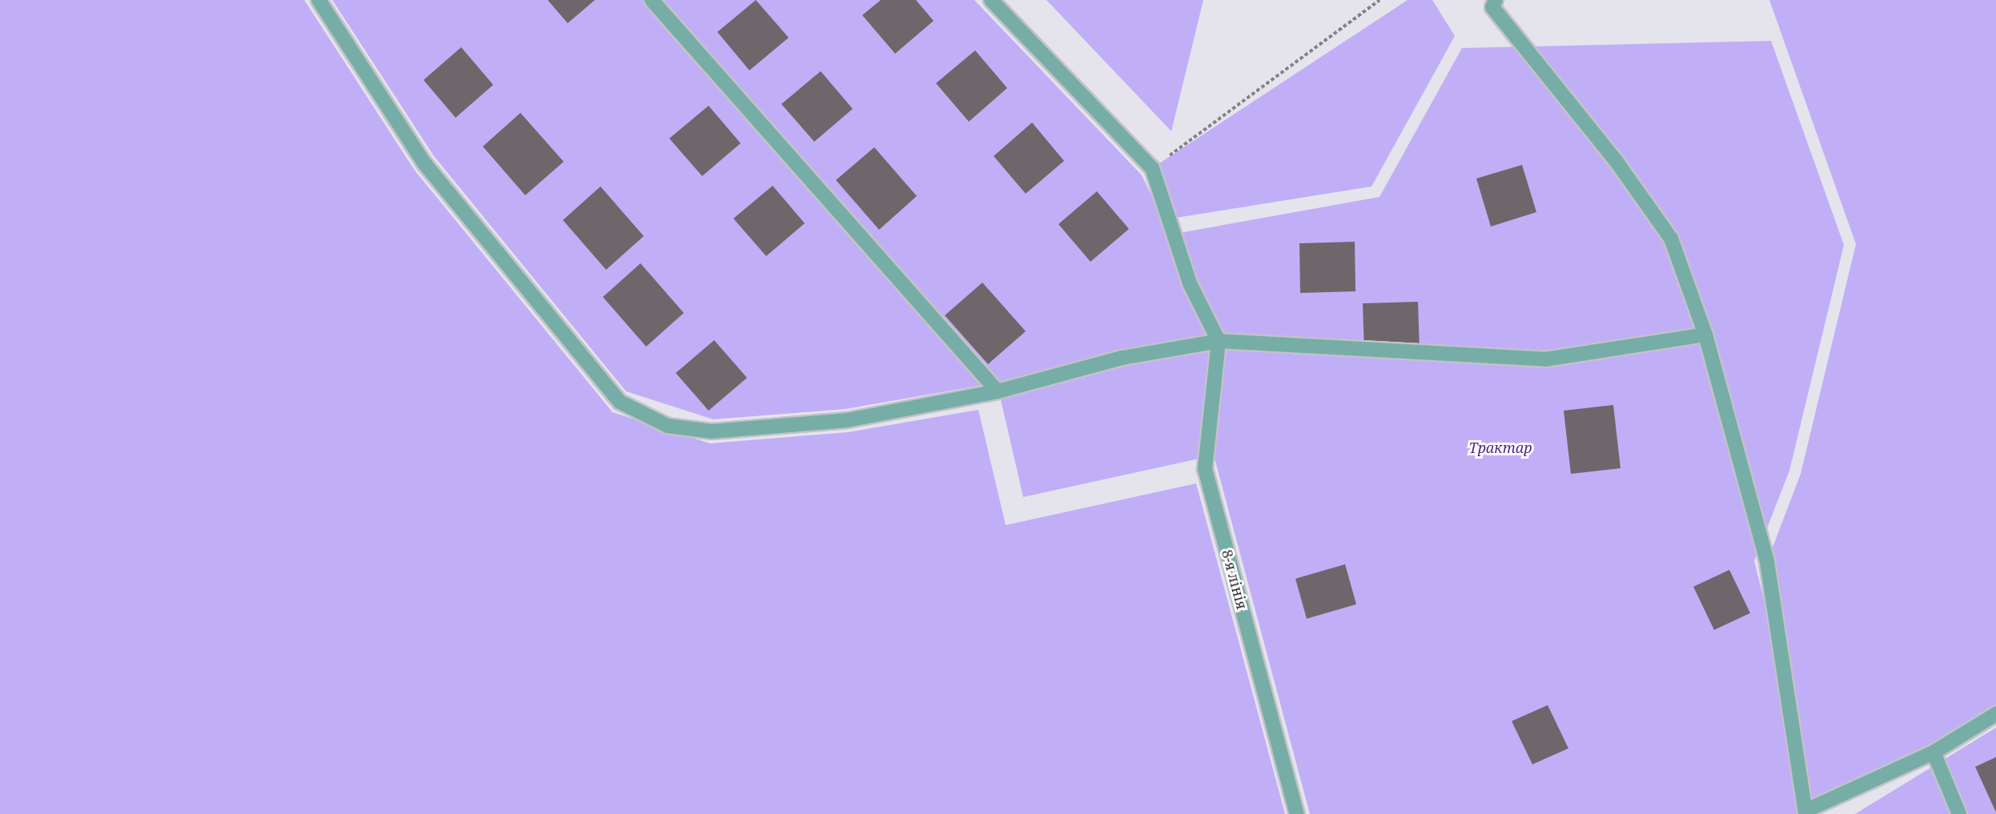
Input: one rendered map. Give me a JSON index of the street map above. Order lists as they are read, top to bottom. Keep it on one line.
{"streets":{"street":["8-я лінія"]},"parks":["Трактар"]}
